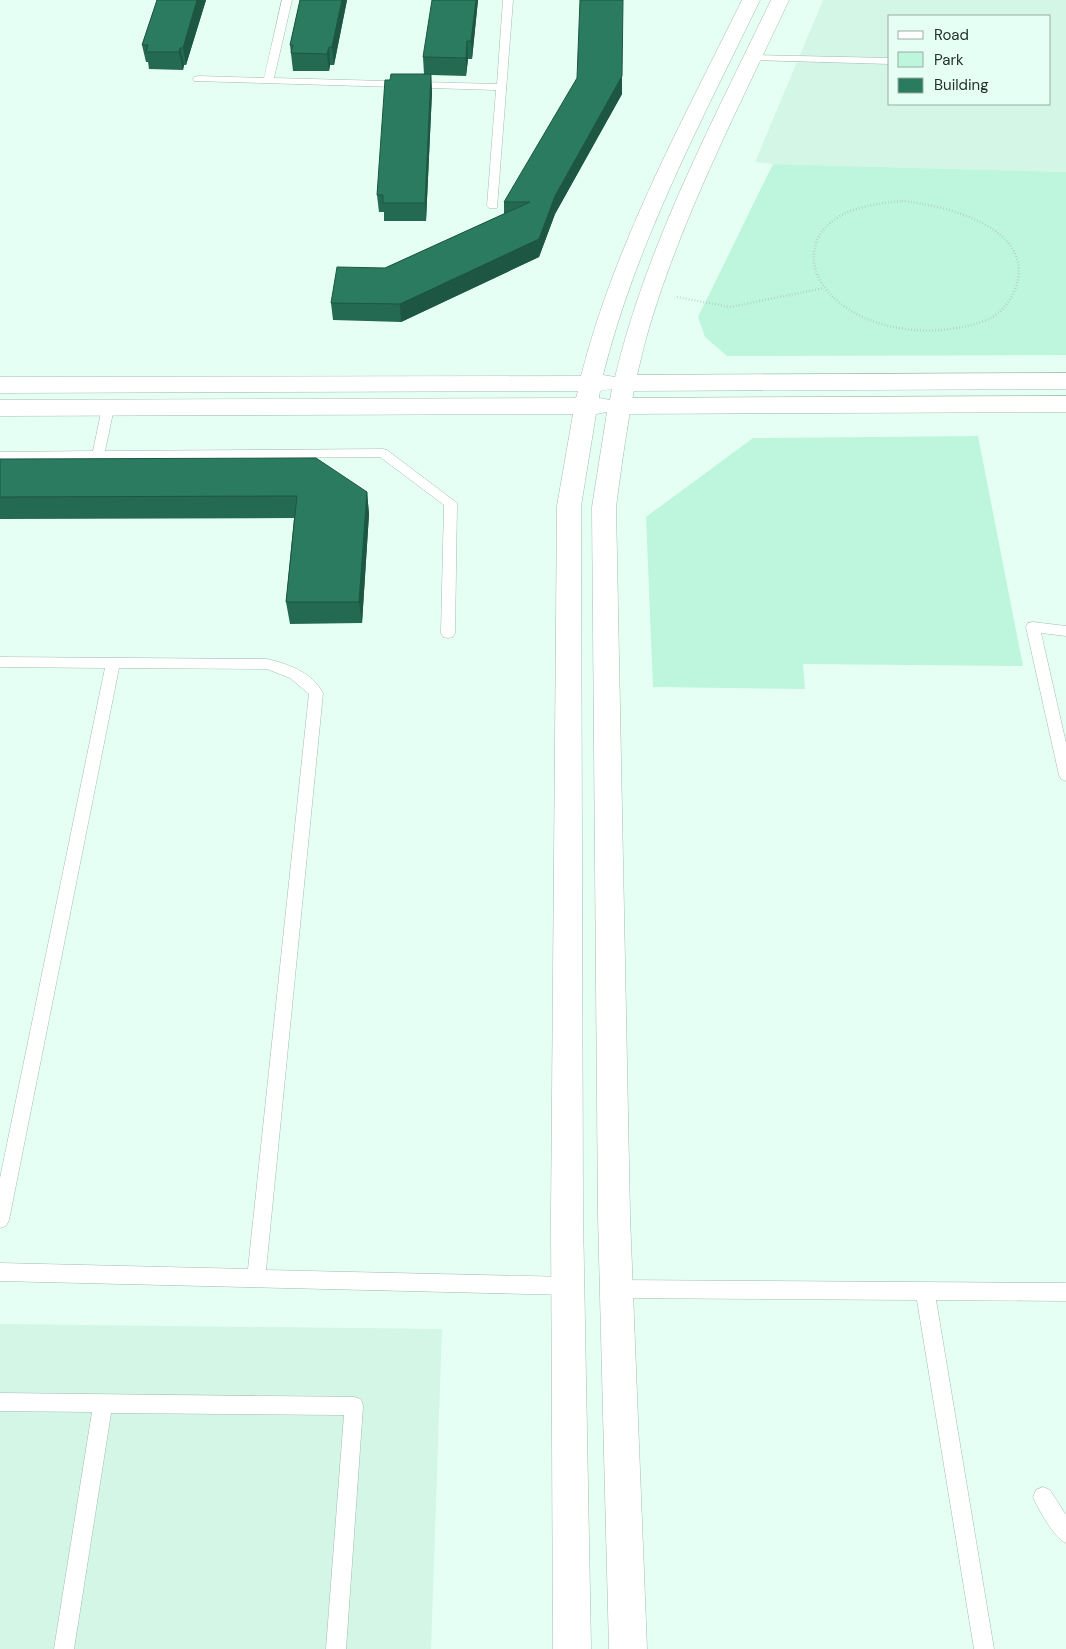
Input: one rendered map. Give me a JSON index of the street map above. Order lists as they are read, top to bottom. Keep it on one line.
{"legend":["Road","Park","Building"]}
